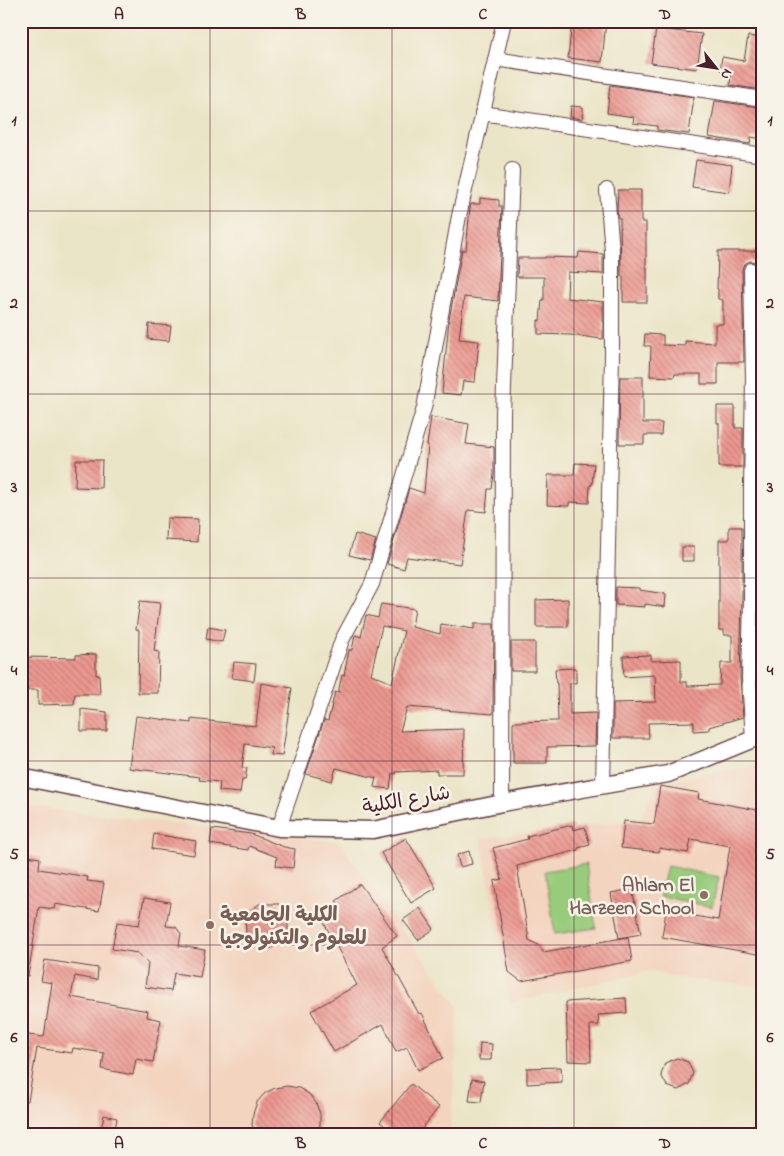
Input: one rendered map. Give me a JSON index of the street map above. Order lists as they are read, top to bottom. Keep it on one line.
{"streets":{"street":["شارع الكلية"]},"places":["Ahlam El Harzeen School","الكلية الجامعية للعلوم والتكنولوجيا"],"north":"bottom right","grid":{"columns":["A","B","C","D"],"rows":["1","2","3","4","5","6"]}}
